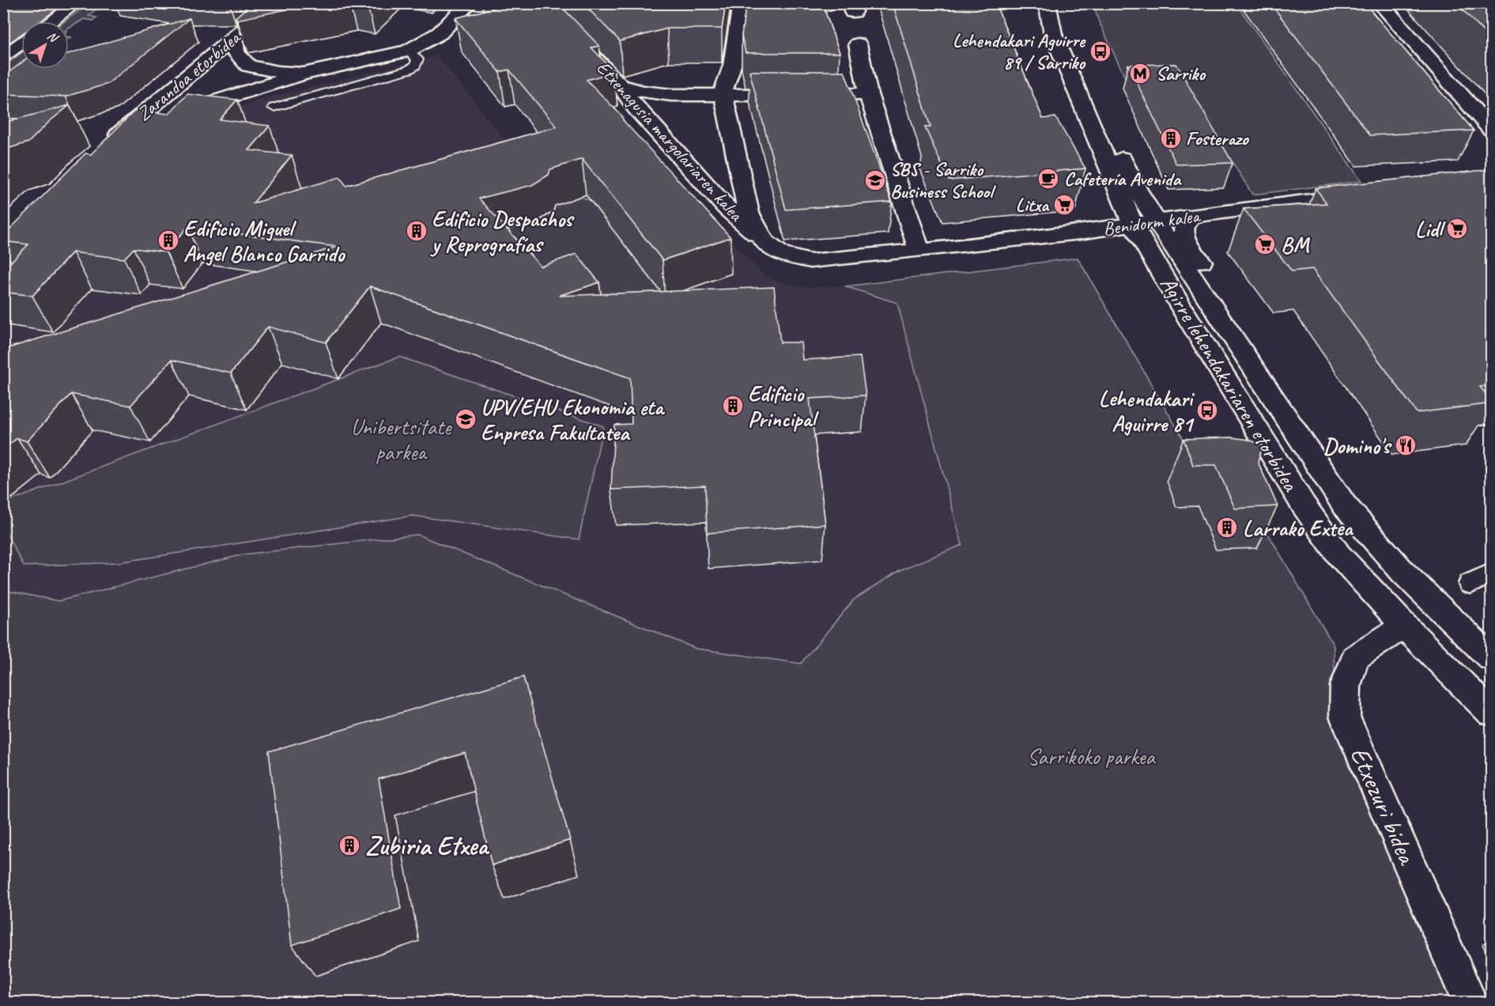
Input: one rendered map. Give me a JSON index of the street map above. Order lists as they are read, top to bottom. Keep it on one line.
{"streets":{"street":["Zarandoa etorbidea","Etxenagusia margolariaren kalea","Benidorm kalea","Agirre lehendakariaren etorbidea","Etxezuri bidea"]},"crossings":[["Etxenagusia margolariaren kalea","Benidorm kalea"],["Benidorm kalea","Agirre lehendakariaren etorbidea"],["Agirre lehendakariaren etorbidea","Etxezuri bidea"]],"parks":["Unibertsitate parkea","Sarrikoko parkea"],"places":{"bus stop":["Lehendakari Aguirre 89 / Sarriko","Lehendakari Aguirre 81"],"metro station":["Sarriko"],"building":["Fosterazo","Edificio Despachos y Reprografías","Edificio Miguel Angel Blanco Garrido","Edificio Principal","Larrako Extea","Zubiria Etxea"],"cafe":["Cafetería Avenida"],"school or university":["SBS - Sarriko Business School","UPV/EHU Ekonomia eta Enpresa Fakultatea"],"supermarket":["Litxa","Lidl","BM"],"restaurant":["Domino's"]},"north":"top right"}
